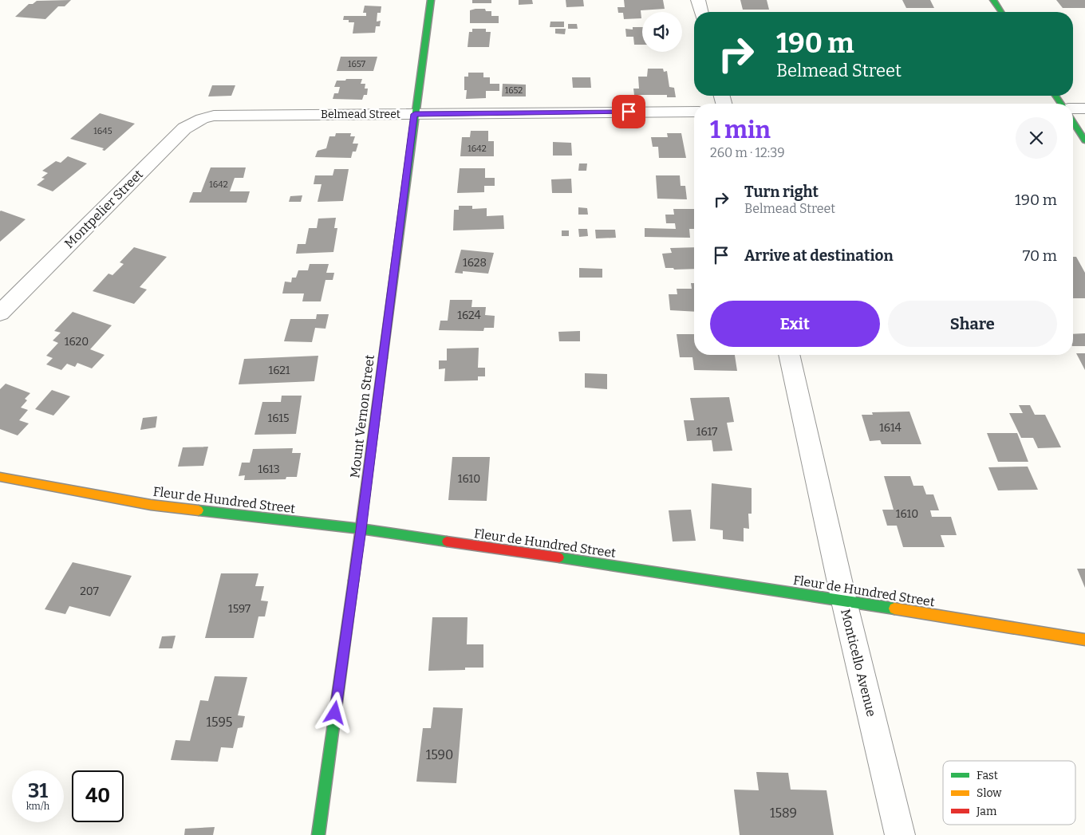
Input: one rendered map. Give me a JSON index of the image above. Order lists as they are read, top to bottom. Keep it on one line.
{"streets":{"street":["Belmead Street","Montpelier Street","Mount Vernon Street","Fleur de Hundred Street","Monticello Avenue"]},"crossings":[["Belmead Street","Montpelier Street"],["Belmead Street","Mount Vernon Street"],["Mount Vernon Street","Fleur de Hundred Street"],["Fleur de Hundred Street","Monticello Avenue"]],"house_numbers":["1657","1652","1645","1642","1642","1628","1624","1620","1621","1615","1614","1617","1613","1610","1610","207","1597","1595","1590","1589"],"legend":["Fast","Slow","Jam"],"page":{"turn":["190 m","Belmead Street"],"heading":["1 min","260 m · 12:39"],"list":[{"name":"Turn right","note":"Belmead Street","value":"190 m"},{"name":"Arrive at destination","value":"70 m"}],"buttons":["Exit","Share"],"speed":"31 km/h","limit":"40"}}
